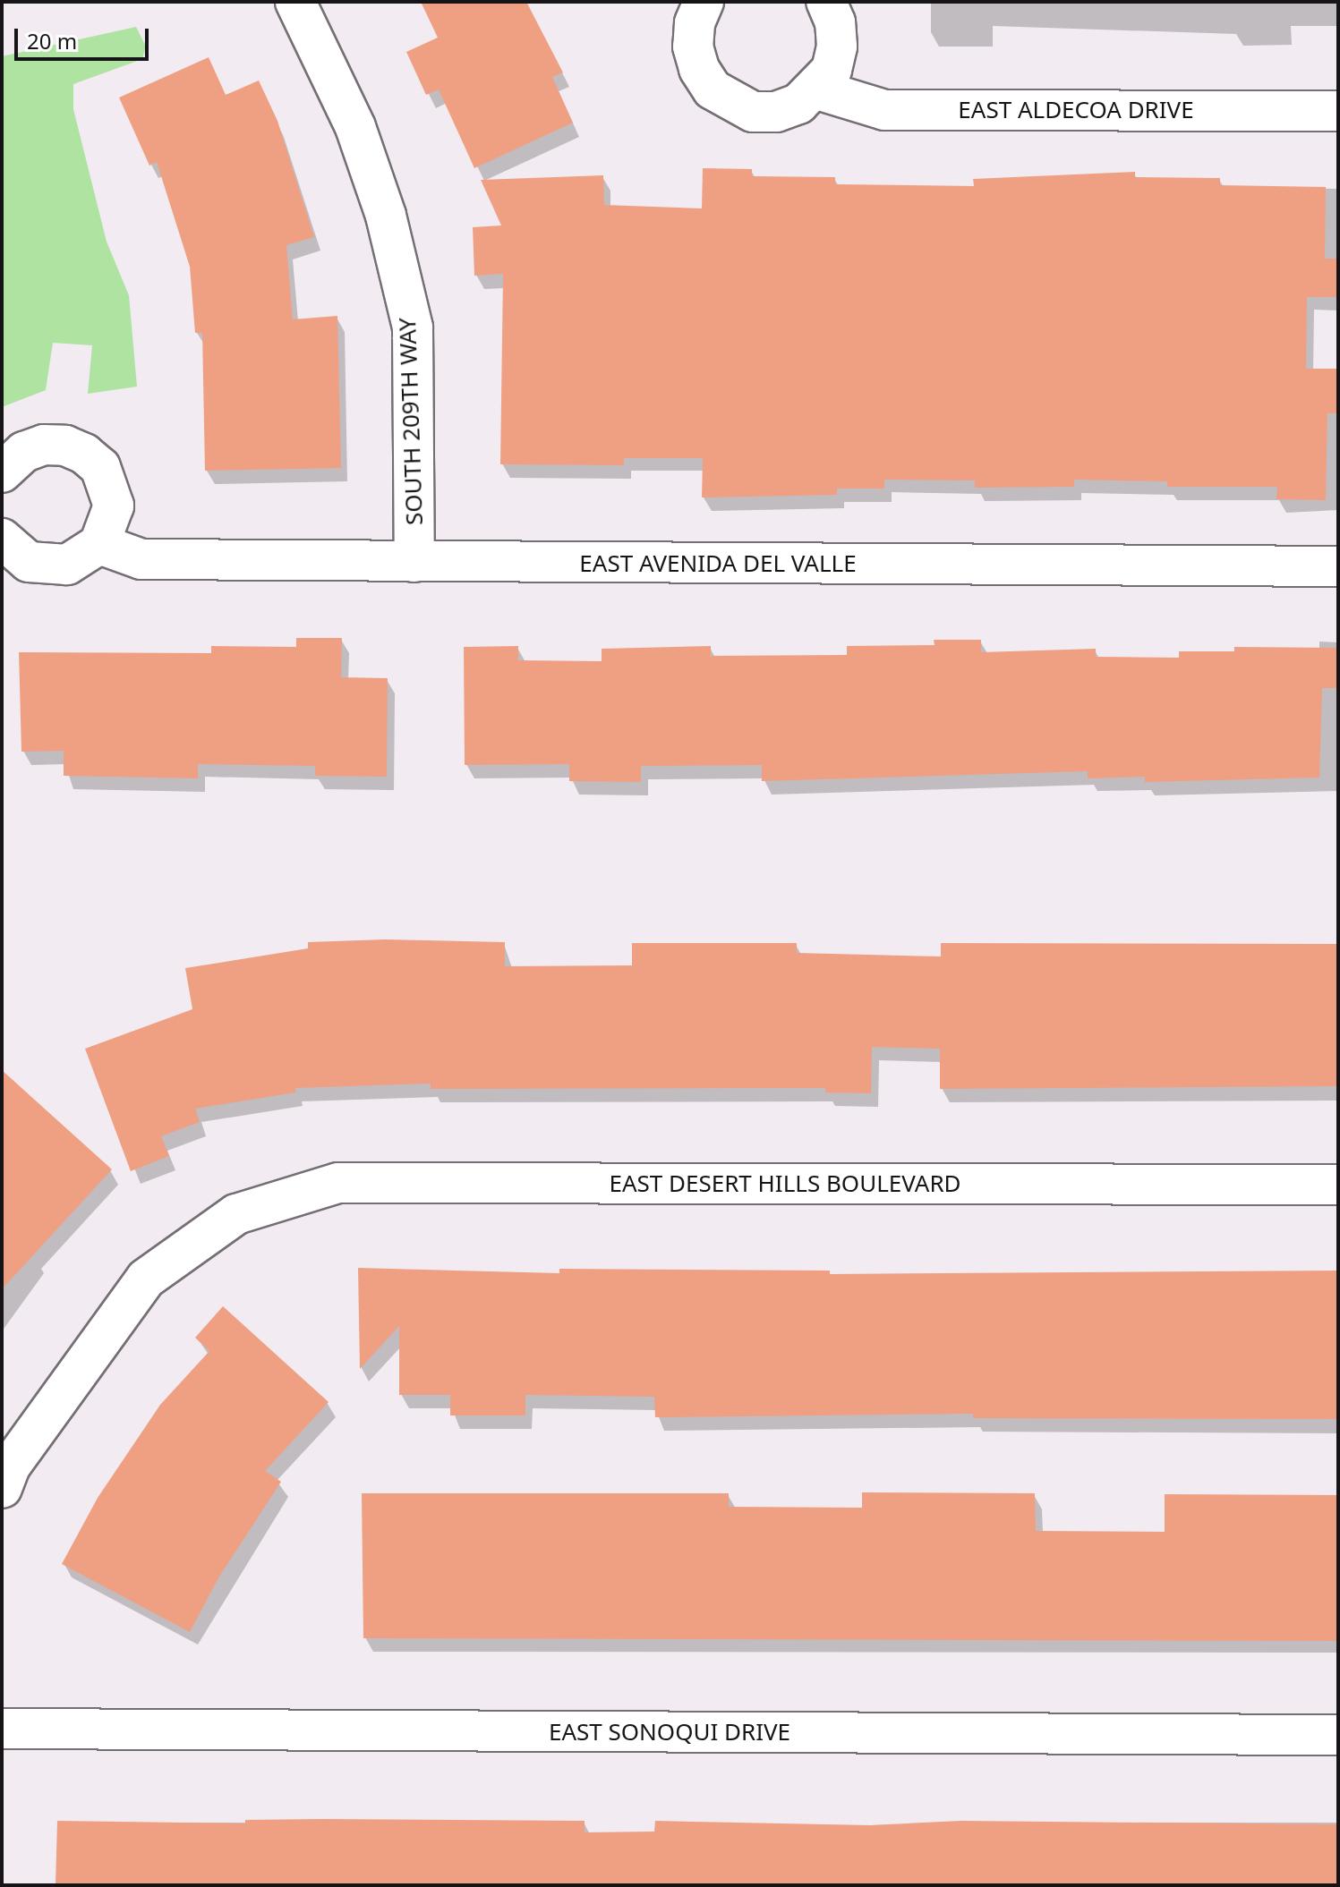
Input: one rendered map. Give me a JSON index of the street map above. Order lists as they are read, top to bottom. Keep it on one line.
{"streets":{"street":["EAST ALDECOA DRIVE","SOUTH 209TH WAY","EAST AVENIDA DEL VALLE","EAST DESERT HILLS BOULEVARD","EAST SONOQUI DRIVE"]},"crossings":[["SOUTH 209TH WAY","EAST AVENIDA DEL VALLE"]],"scale_bar":"20 m"}
